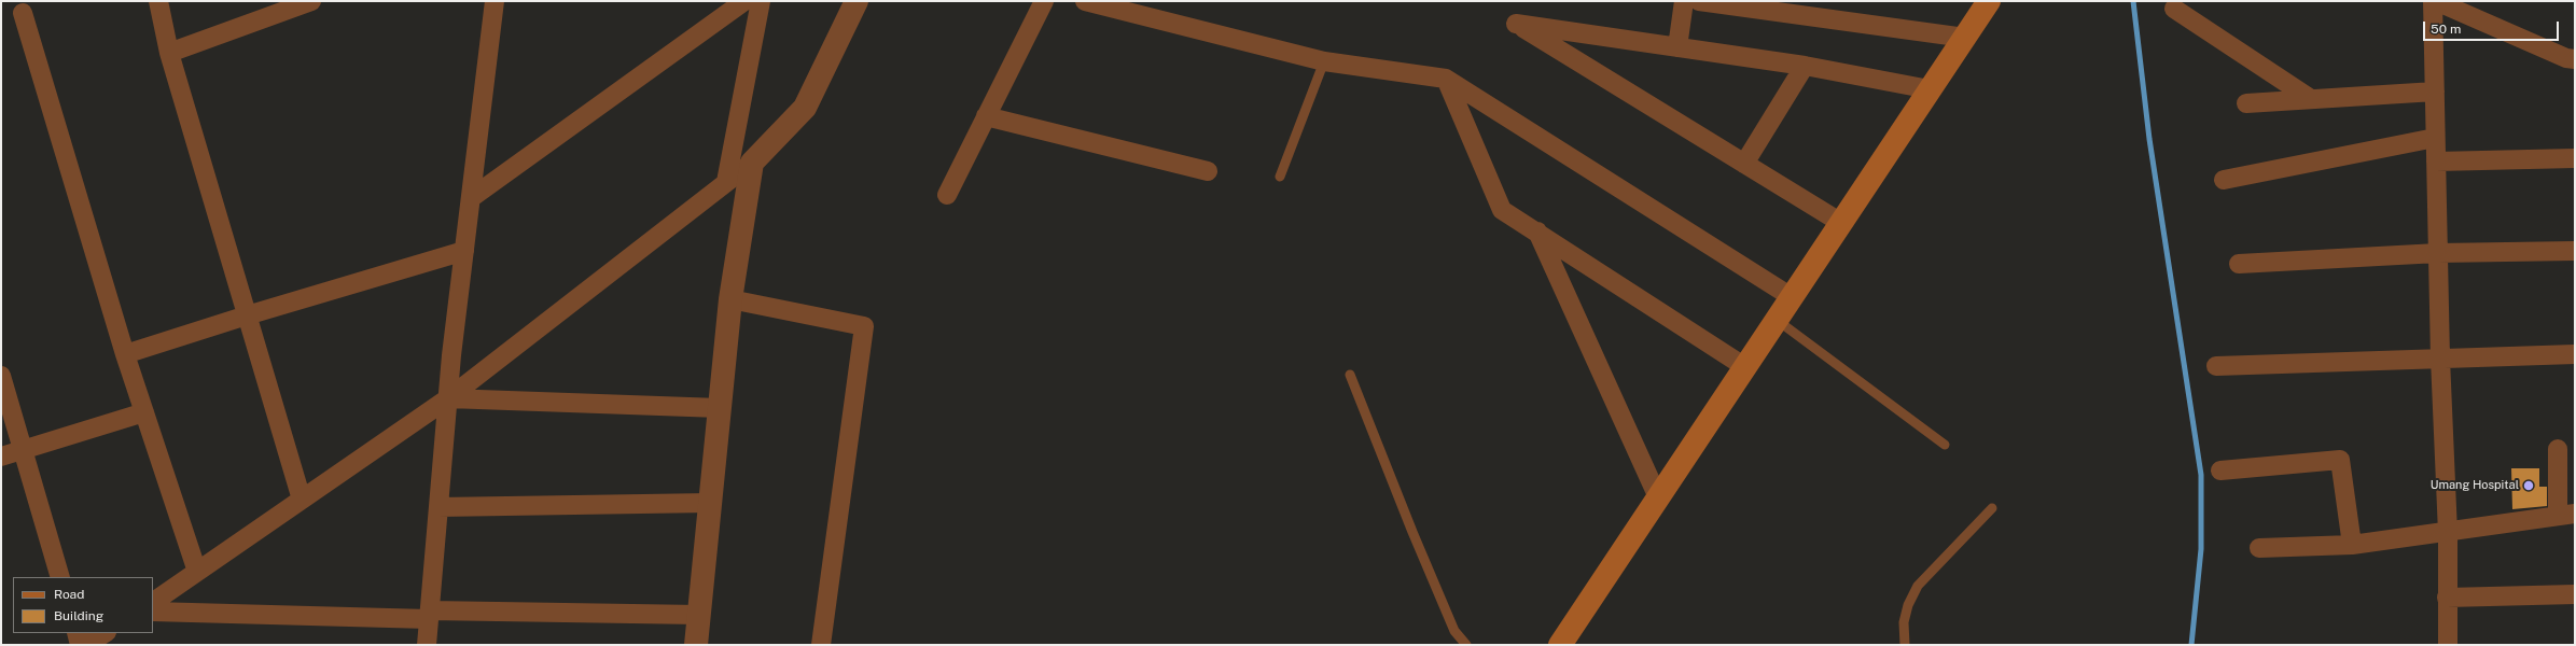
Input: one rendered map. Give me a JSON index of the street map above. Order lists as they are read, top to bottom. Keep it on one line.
{"places":["Umang Hospital"],"legend":["Road","Building"],"scale_bar":"50 m"}
